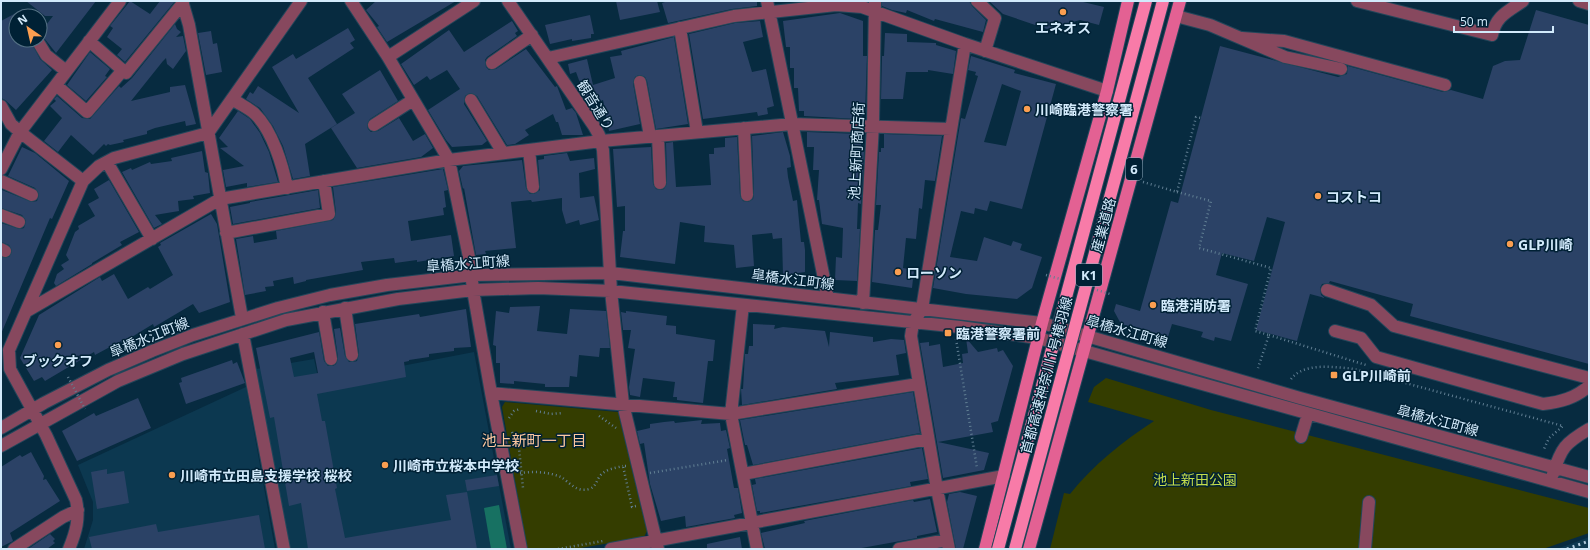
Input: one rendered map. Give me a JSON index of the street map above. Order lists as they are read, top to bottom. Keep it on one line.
{"streets":{"highway":["K1","首都高速神奈川1号横羽線"],"main road":["6","産業道路"],"street":["観音通り","池上新町商店街","皐橋水江町線"]},"crossings":[["観音通り","皐橋水江町線"],["池上新町商店街","皐橋水江町線"],["産業道路","皐橋水江町線"]],"districts":["池上新町一丁目"],"parks":["池上新田公園"],"places":{"other":["エネオス","川崎臨港警察署","コストコ","GLP川崎","ローソン","臨港消防署","ブックオフ","川崎市立桜本中学校","川崎市立田島支援学校 桜校"],"transit":["臨港警察署前","GLP川崎前"]},"scale_bar":"50 m","north":"top left"}
